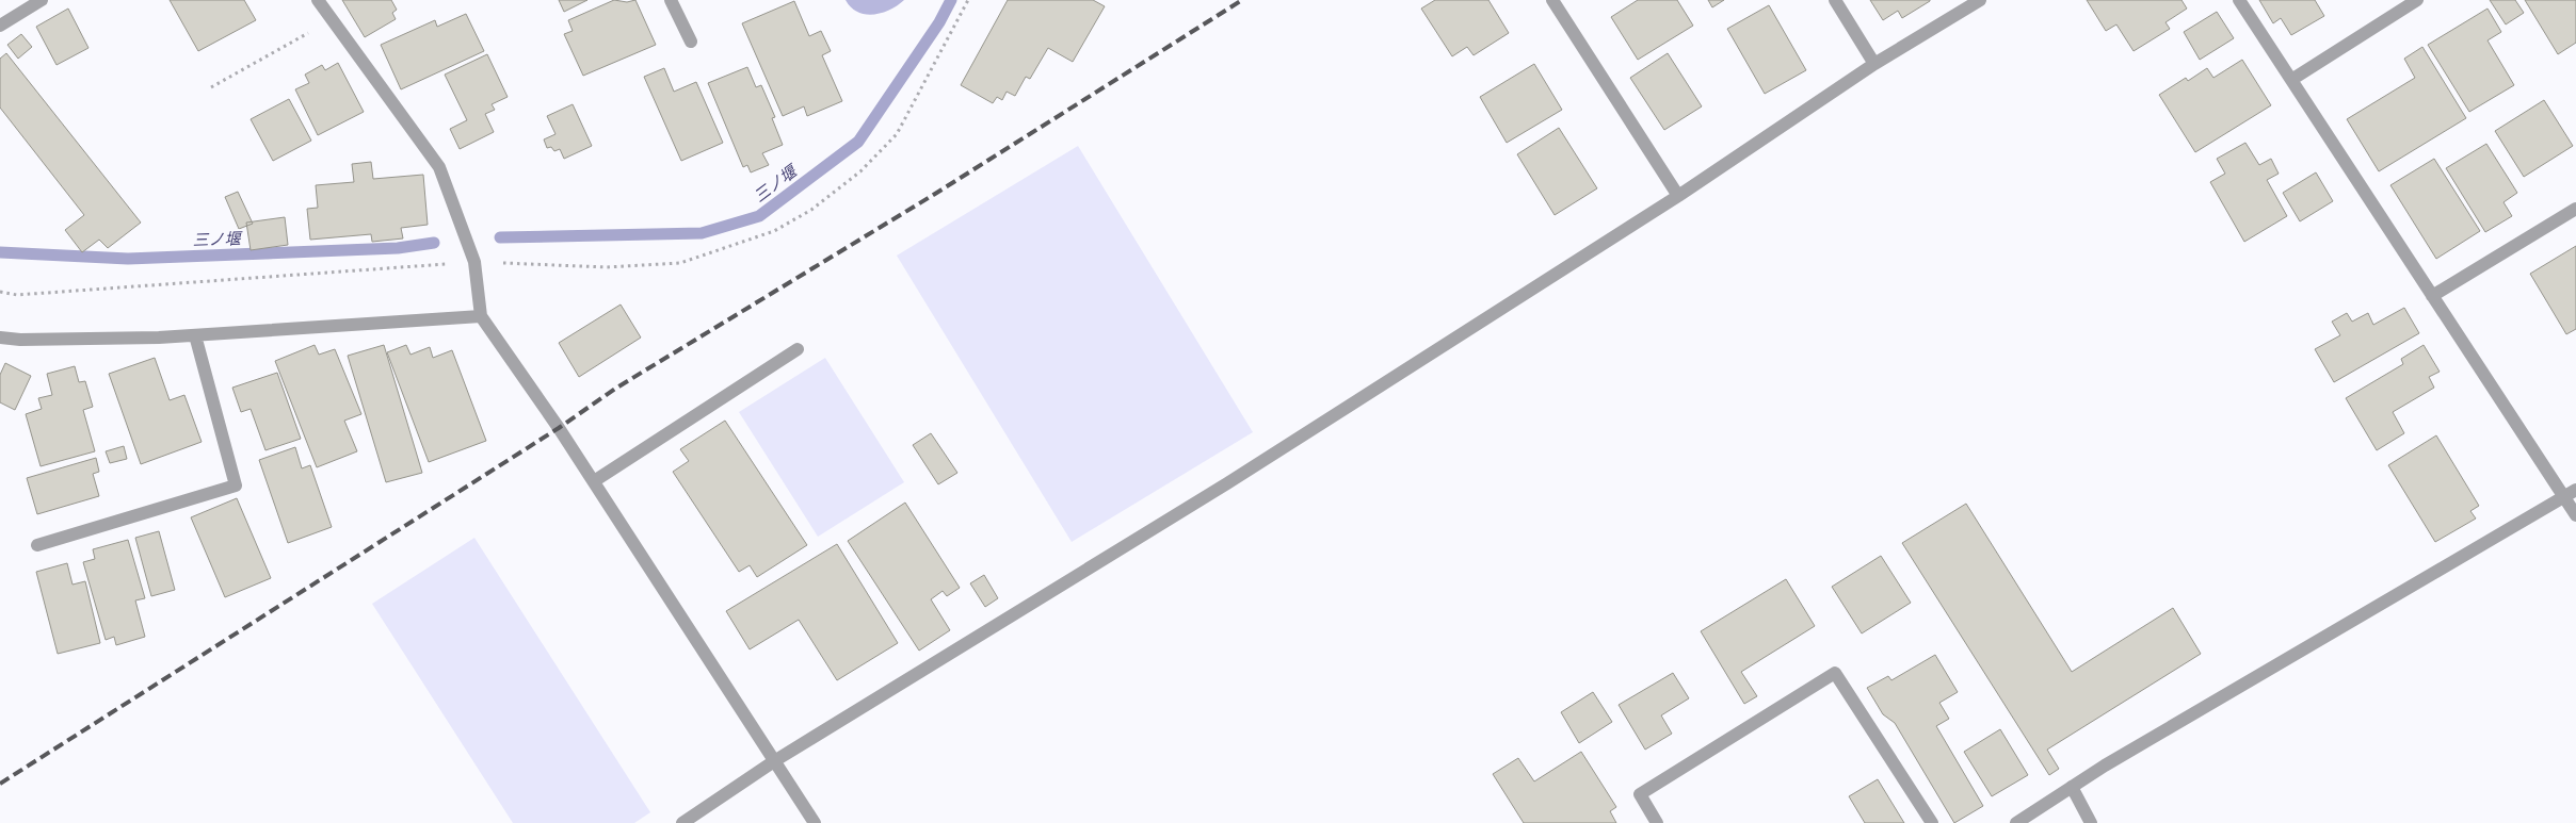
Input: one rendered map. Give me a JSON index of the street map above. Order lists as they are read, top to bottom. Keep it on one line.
{"water":["三ノ堰"]}
